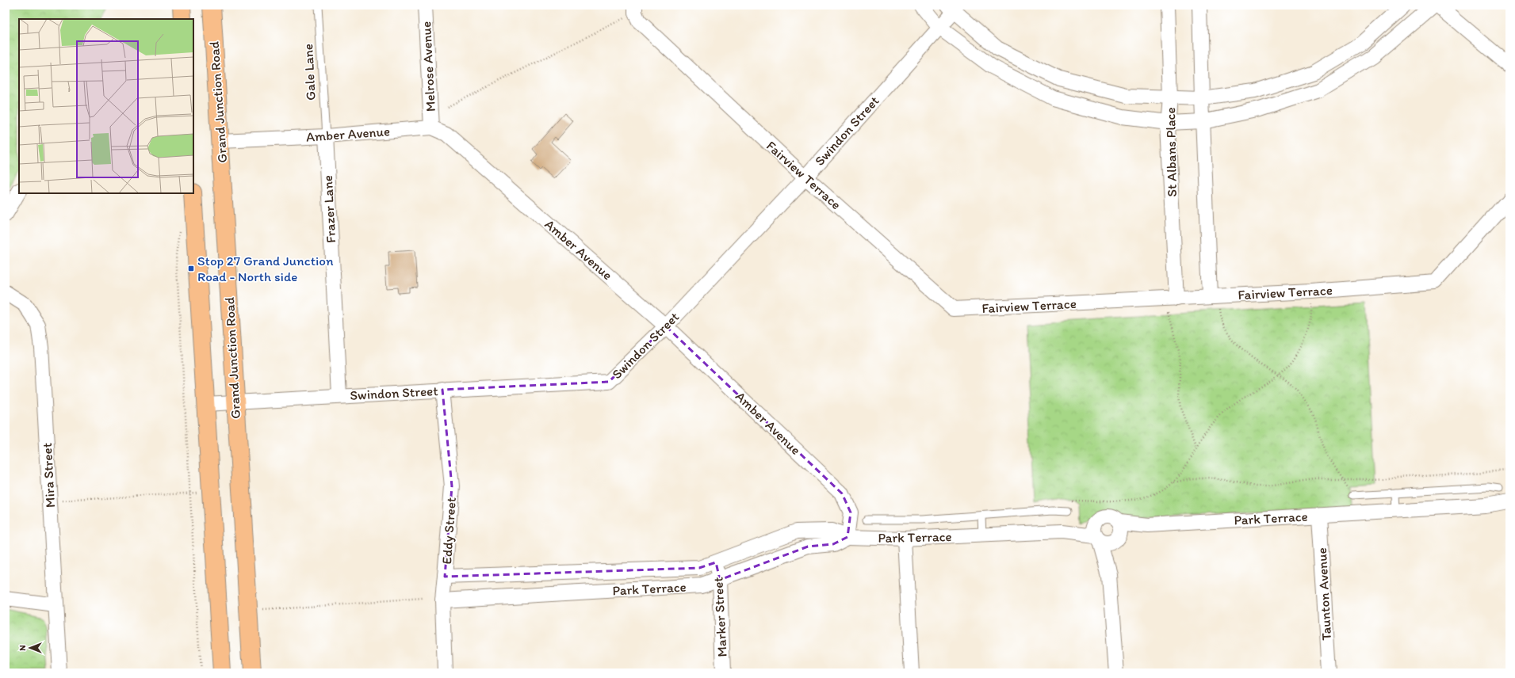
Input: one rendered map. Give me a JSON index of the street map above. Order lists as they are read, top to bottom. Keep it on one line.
{"streets":{"highway":["Grand Junction Road"],"street":["Melrose Avenue","Swindon Street","Amber Avenue","St Albans Place","Fairview Terrace","Frazer Lane","Mira Street","Park Terrace","Eddy Street","Taunton Avenue","Marker Street"],"lane":["Gale Lane"]},"crossings":[["Melrose Avenue","Amber Avenue"],["Gale Lane","Amber Avenue"],["Gale Lane","Frazer Lane"],["Grand Junction Road","Swindon Street"],["Grand Junction Road","Amber Avenue"],["Swindon Street","Amber Avenue"],["Swindon Street","Fairview Terrace"],["Swindon Street","Frazer Lane"],["Swindon Street","Eddy Street"],["Amber Avenue","Frazer Lane"],["Amber Avenue","Park Terrace"],["St Albans Place","Fairview Terrace"],["Park Terrace","Eddy Street"],["Park Terrace","Taunton Avenue"],["Park Terrace","Marker Street"]],"places":{"transit":["Stop 27 Grand Junction Road - North side"]},"north":"left"}
